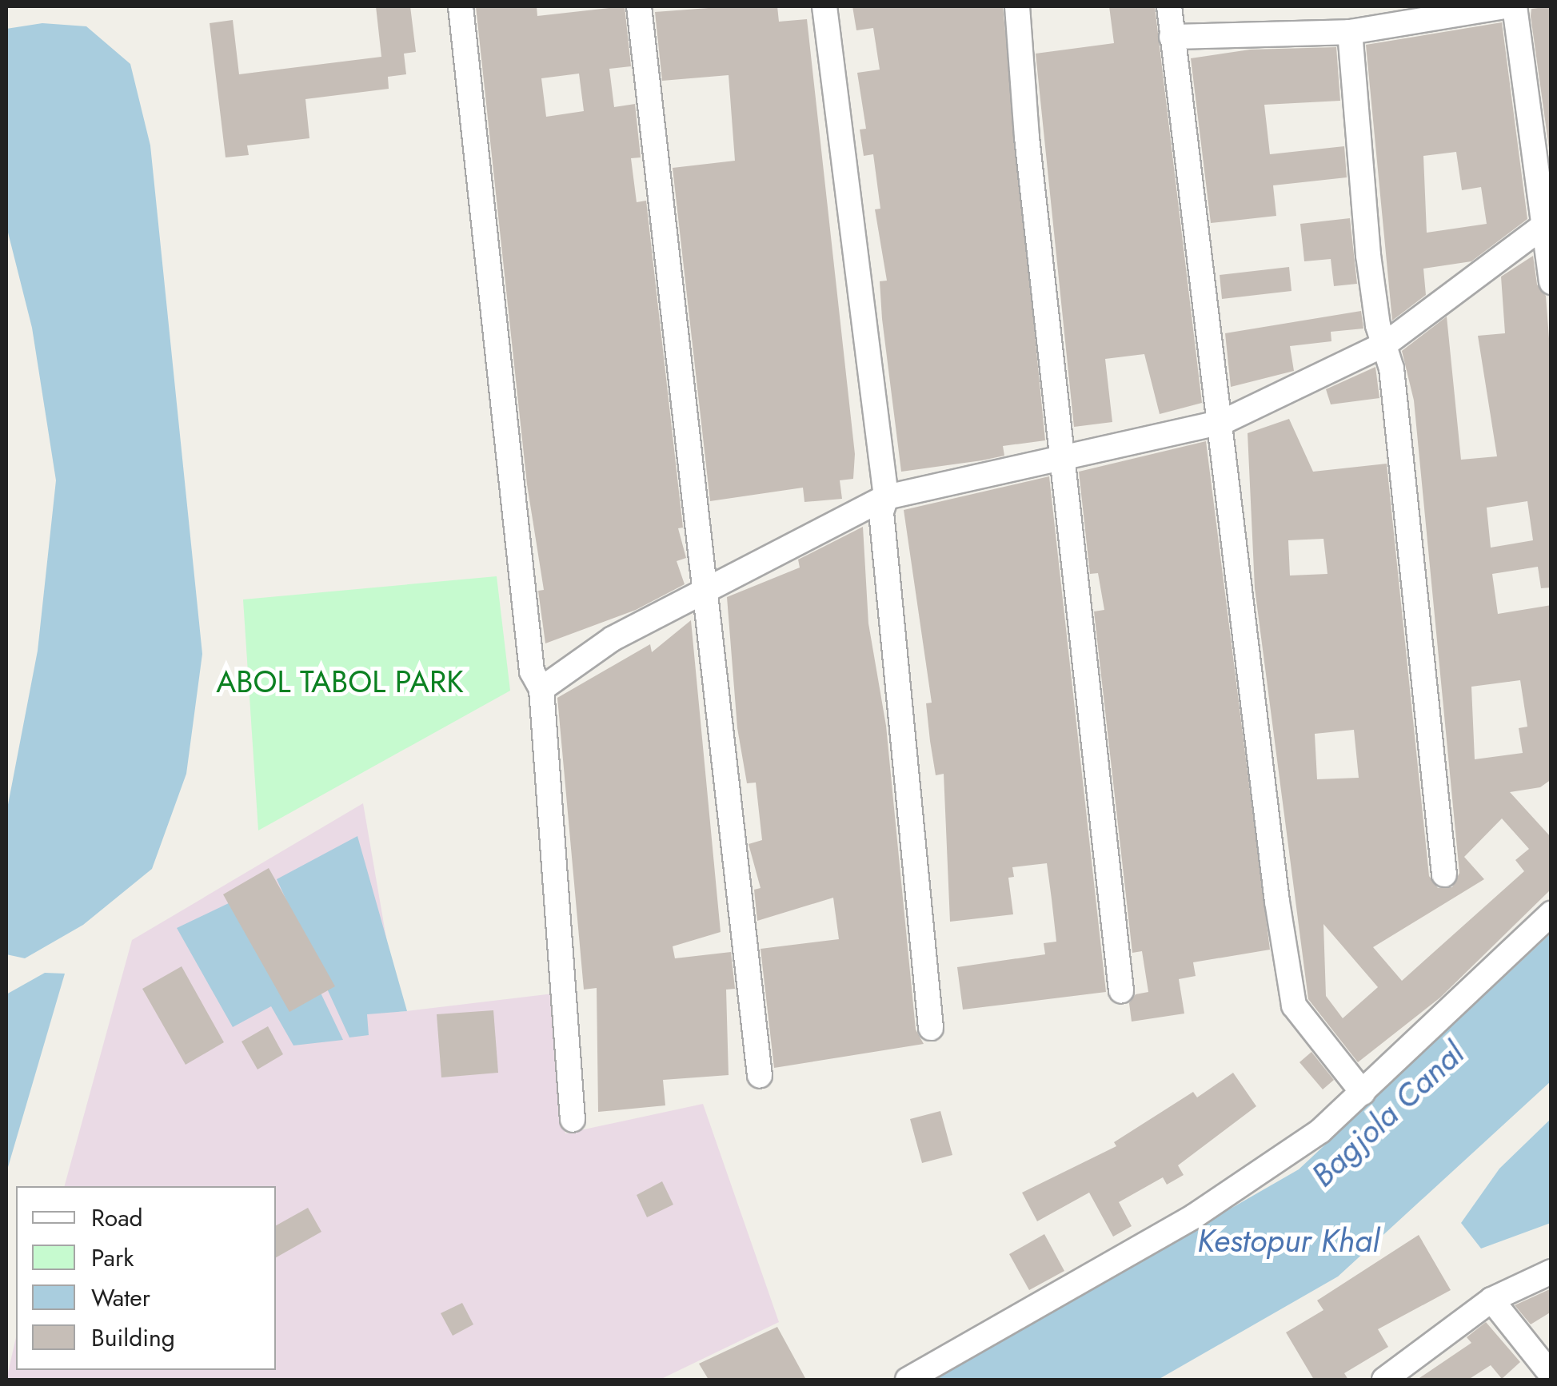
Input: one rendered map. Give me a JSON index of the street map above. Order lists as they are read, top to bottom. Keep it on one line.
{"water":["Bagjola Canal","Kestopur Khal"],"parks":["ABOL TABOL PARK"],"legend":["Road","Park","Water","Building"]}
